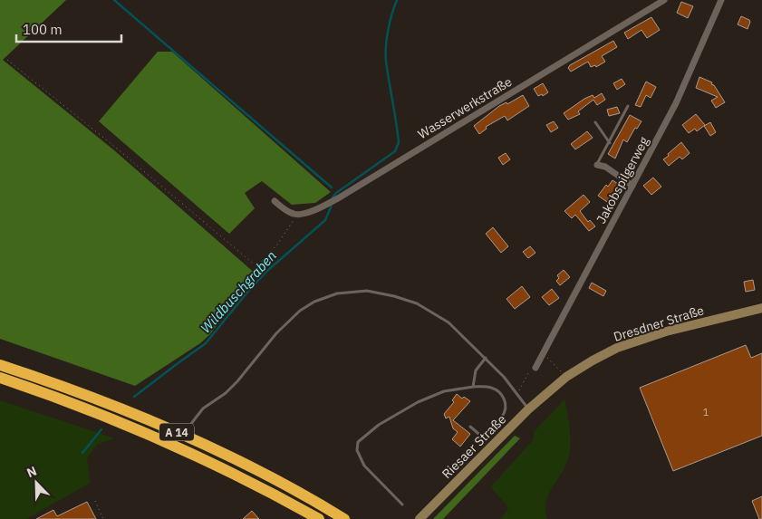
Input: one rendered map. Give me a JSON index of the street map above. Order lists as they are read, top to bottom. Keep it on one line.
{"streets":{"highway":["A 14"],"main road":["Dresdner Straße","Riesaer Straße"],"street":["Wasserwerkstraße","Jakobspilgerweg"]},"crossings":[["Dresdner Straße","Riesaer Straße"]],"water":["Wildbuschgraben"],"house_numbers":["1"],"scale_bar":"100 m","north":"top left"}
